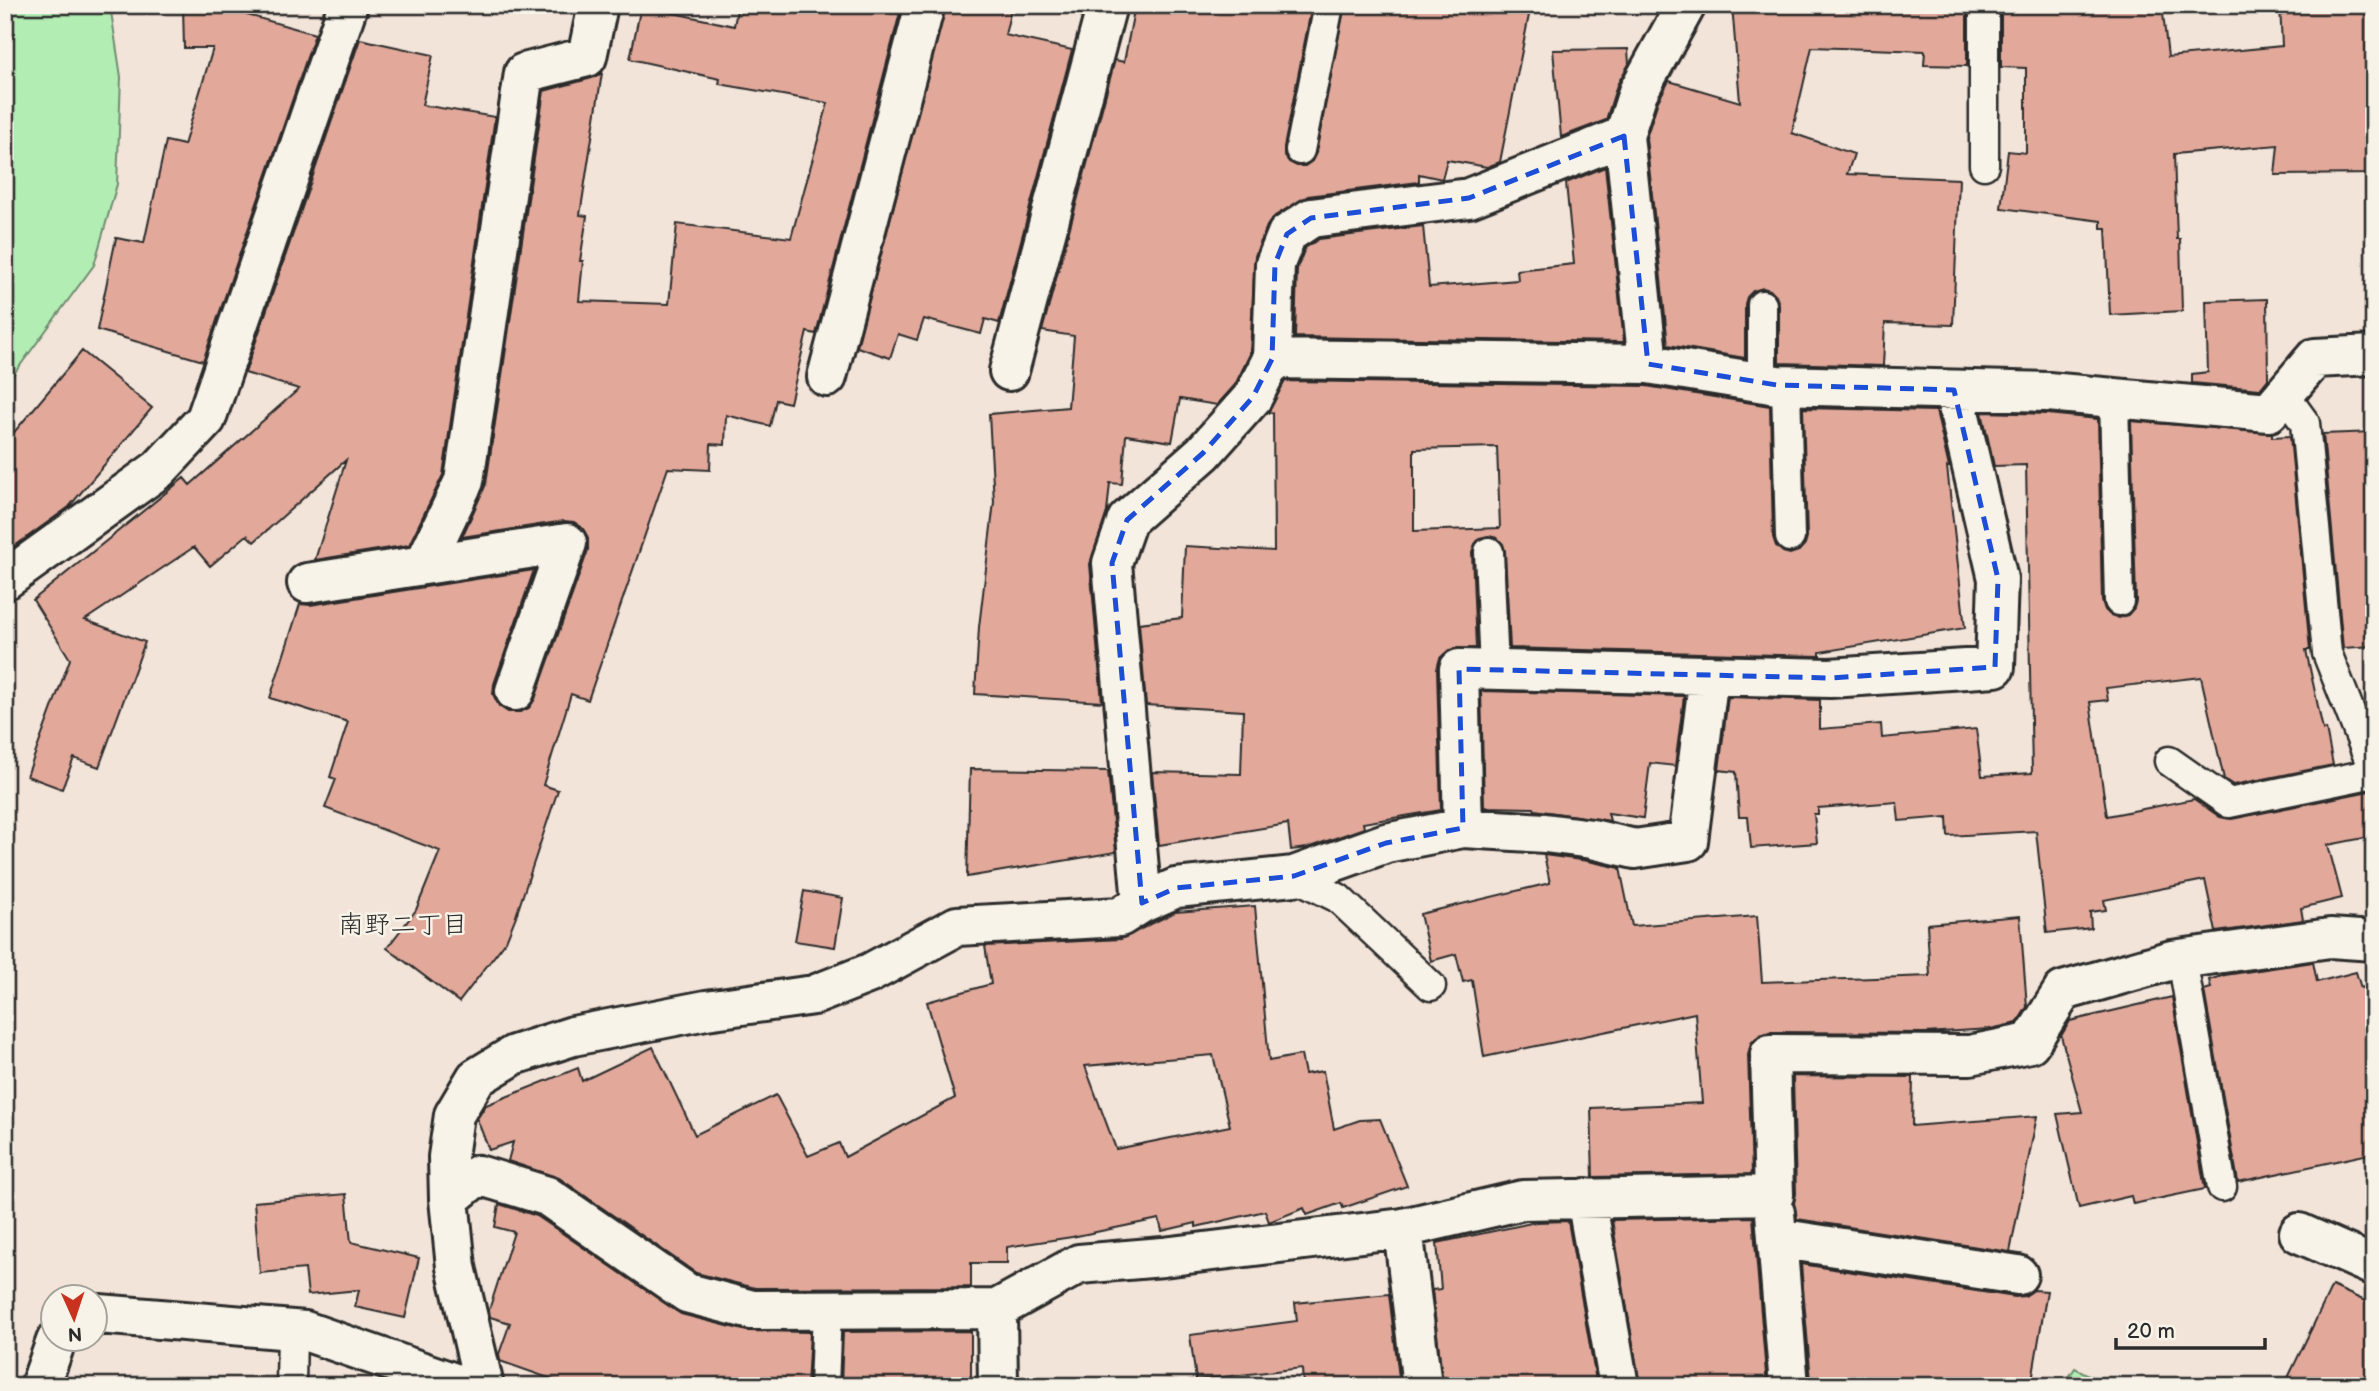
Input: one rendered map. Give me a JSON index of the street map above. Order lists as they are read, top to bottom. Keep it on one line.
{"districts":["南野二丁目"],"scale_bar":"20 m","north":"bottom"}
